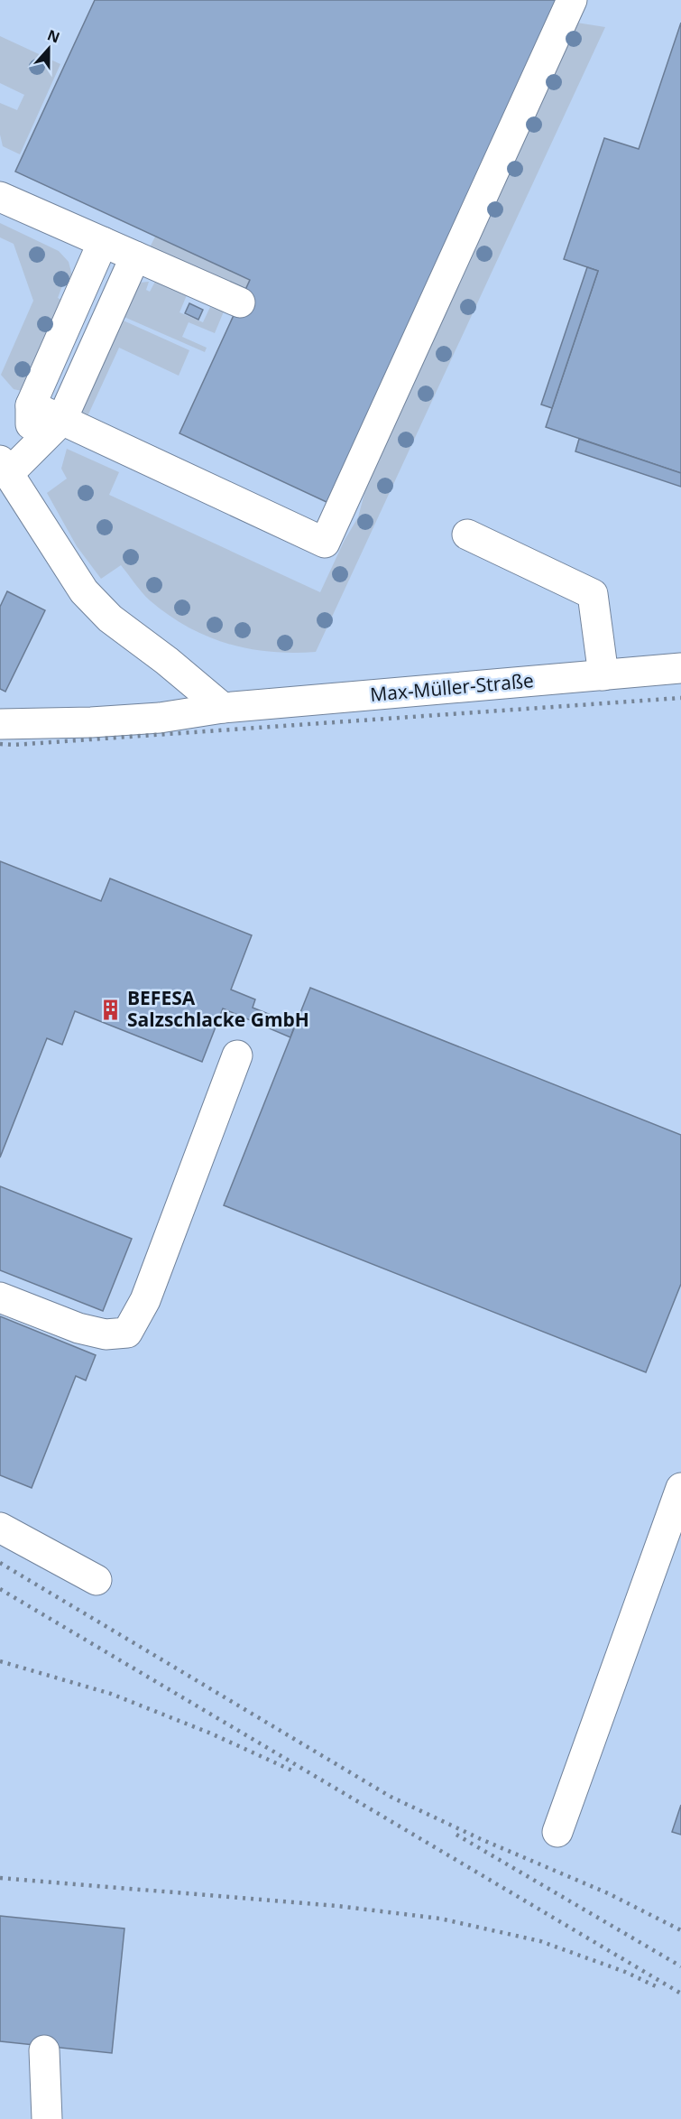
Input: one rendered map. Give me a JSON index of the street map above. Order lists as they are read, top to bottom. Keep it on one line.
{"streets":{"lane":["Max-Müller-Straße"]},"places":{"building":["BEFESA Salzschlacke GmbH"]},"north":"top"}
